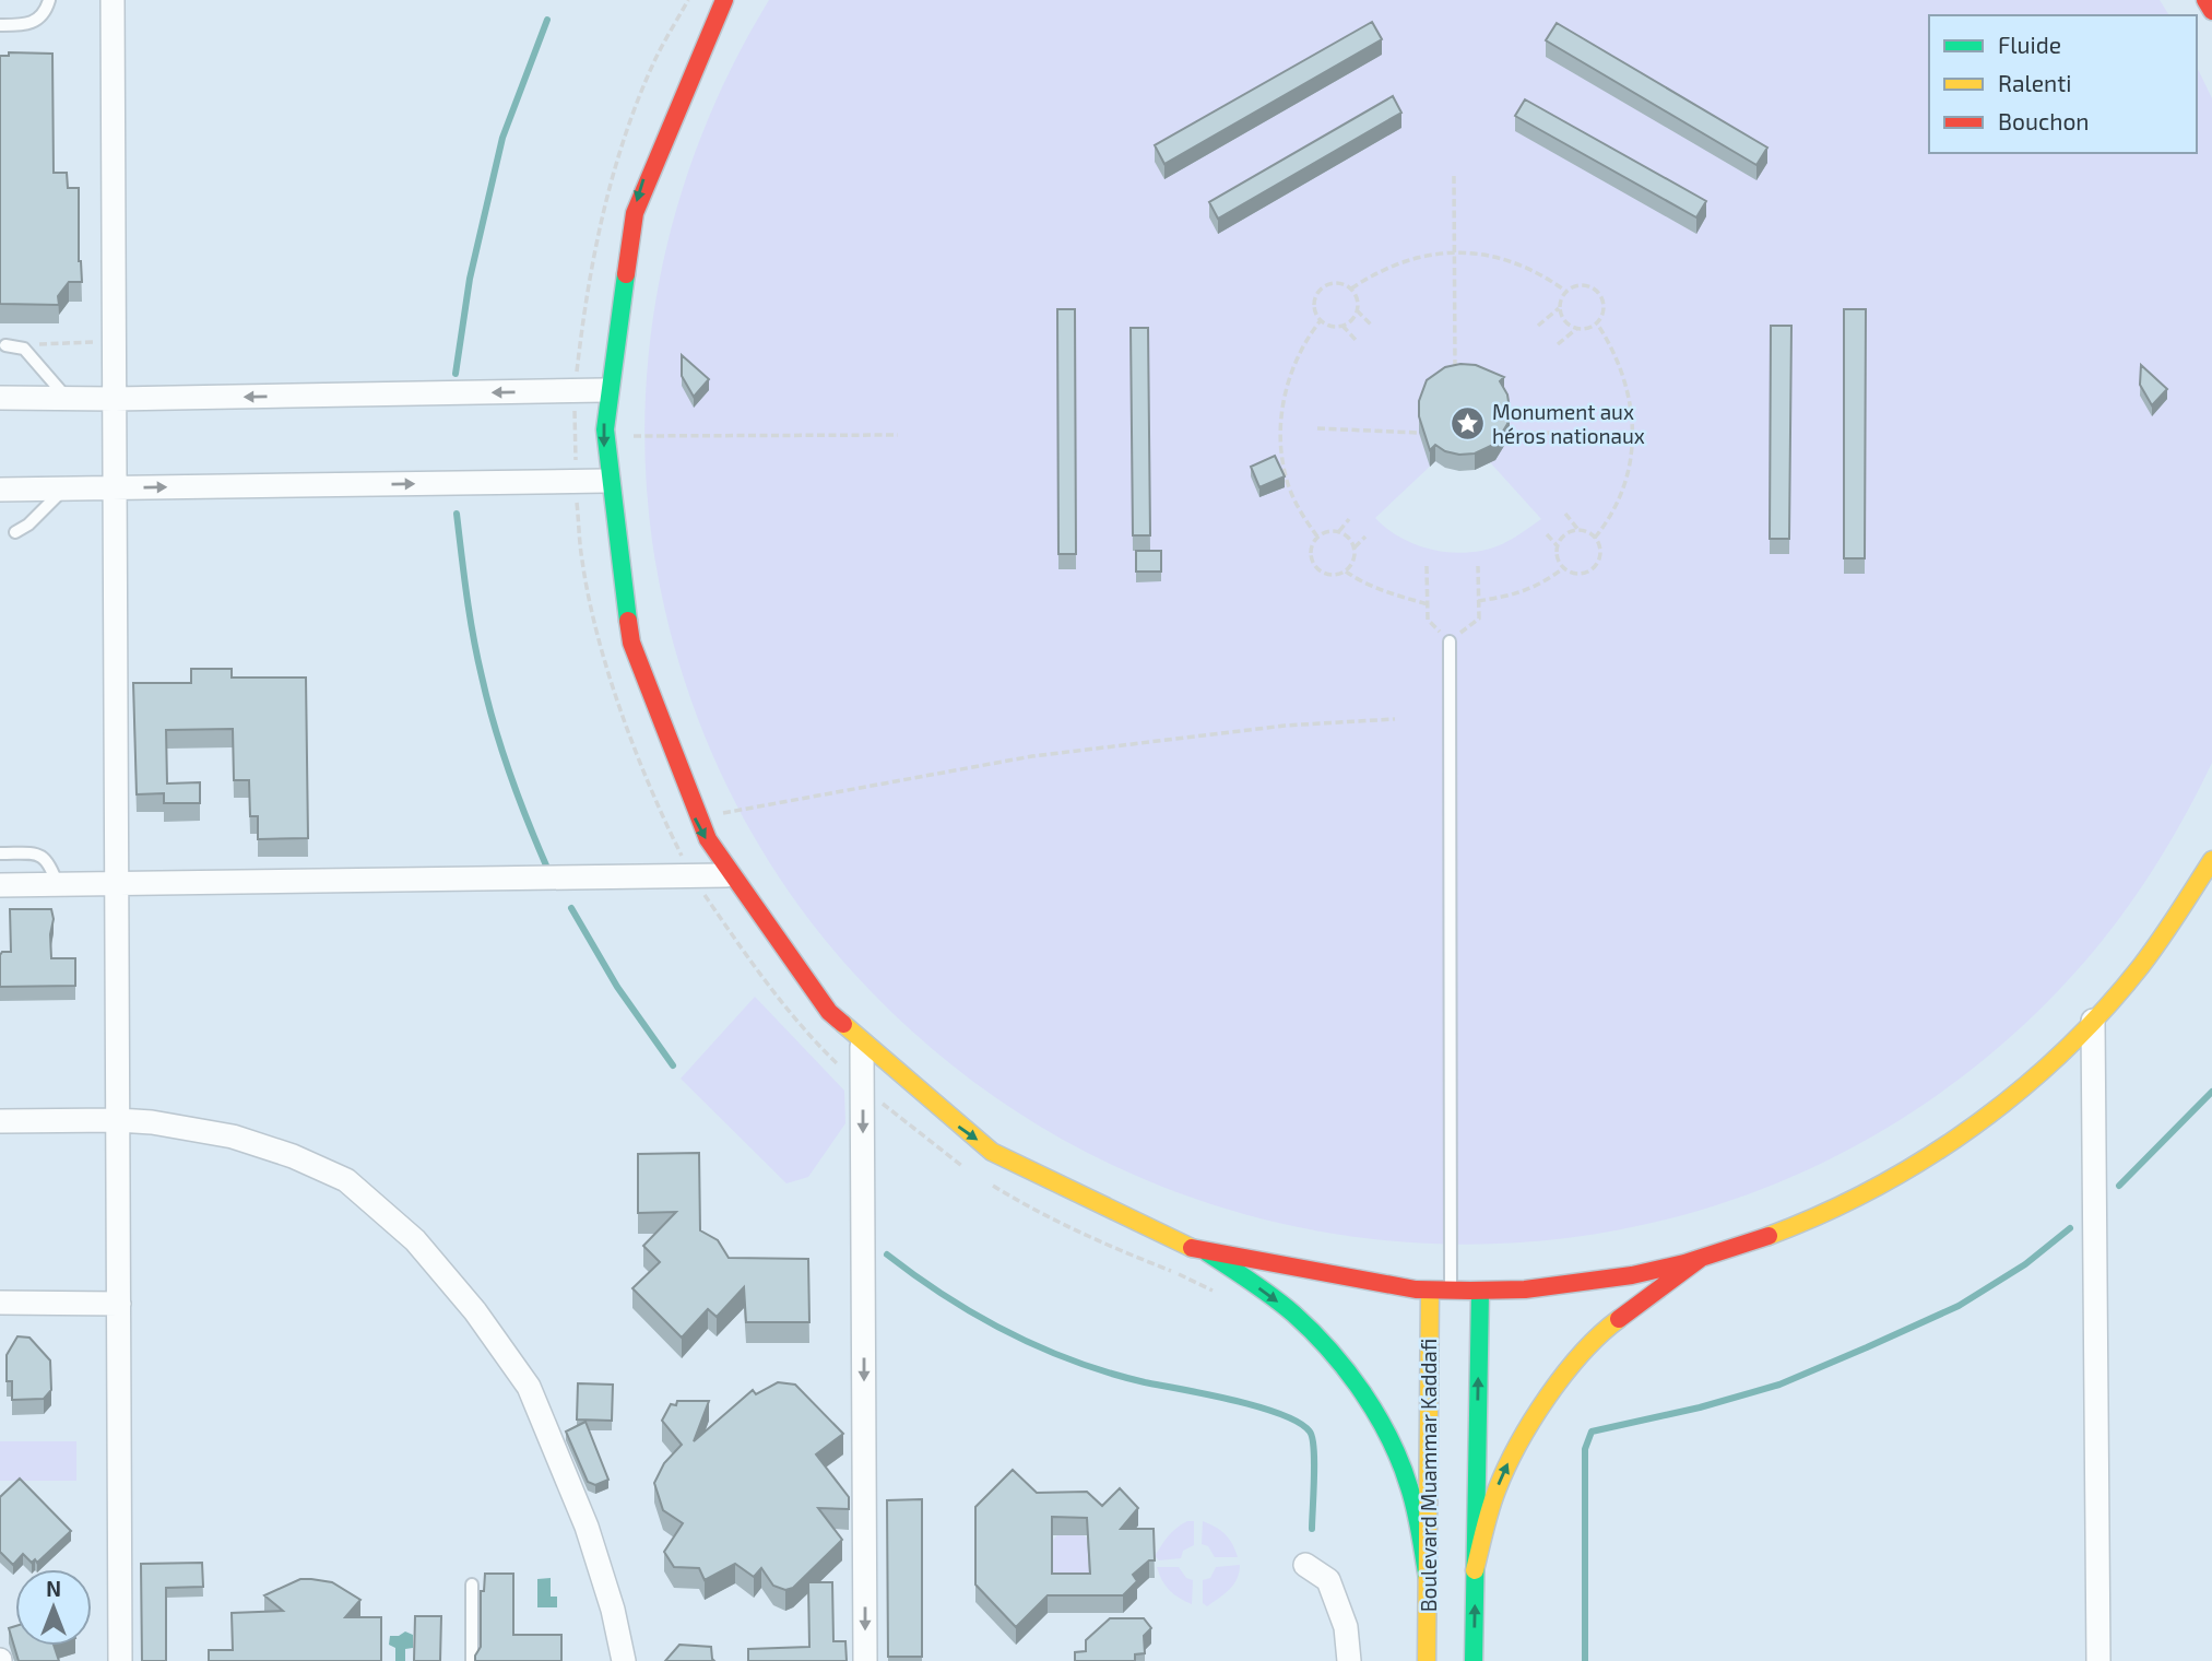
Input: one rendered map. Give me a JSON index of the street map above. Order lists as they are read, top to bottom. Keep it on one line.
{"streets":{"main road":["Boulevard Muammar Kaddafi"]},"places":{"place":["Monument aux héros nationaux"]},"legend":["Fluide","Ralenti","Bouchon"],"north":"top"}
